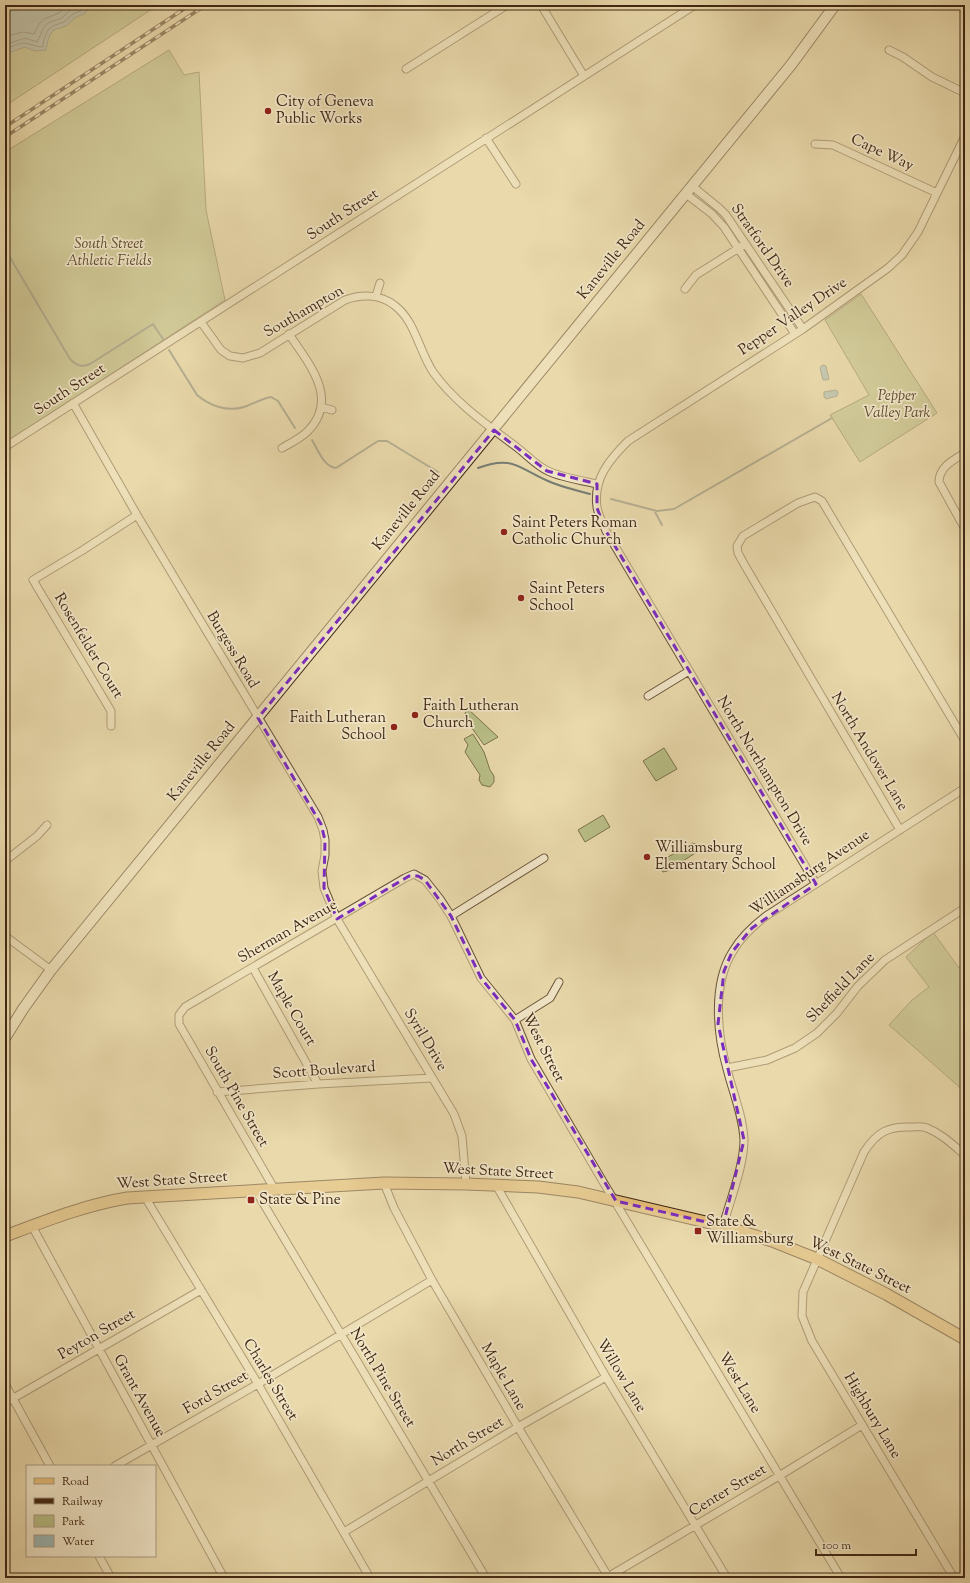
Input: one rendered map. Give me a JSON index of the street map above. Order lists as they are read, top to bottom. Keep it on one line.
{"streets":{"main road":["Kaneville Road","West State Street"],"street":["Cape Way","South Street","Stratford Drive","Southampton","Pepper Valley Drive","Rosenfelder Court","Burgess Road","North Andover Lane","North Northampton Drive","Williamsburg Avenue","Sherman Avenue","Sheffield Lane","Maple Court","Syril Drive","West Street","Scott Boulevard","South Pine Street","Peyton Street","Willow Lane","Maple Lane","North Pine Street","Charles Street","West Lane","Ford Street","Grant Avenue","Highbury Lane","North Street","Center Street"]},"crossings":[["Cape Way","Pepper Valley Drive"],["South Street","Southampton"],["South Street","Burgess Road"],["Stratford Drive","Kaneville Road"],["Stratford Drive","Pepper Valley Drive"],["Kaneville Road","Burgess Road"],["Pepper Valley Drive","North Northampton Drive"],["Rosenfelder Court","Burgess Road"],["Burgess Road","Sherman Avenue"],["Burgess Road","Syril Drive"],["North Andover Lane","Williamsburg Avenue"],["North Northampton Drive","Williamsburg Avenue"],["Williamsburg Avenue","Sheffield Lane"],["Williamsburg Avenue","West State Street"],["Sherman Avenue","Maple Court"],["Sherman Avenue","Syril Drive"],["Sherman Avenue","West Street"],["Sherman Avenue","South Pine Street"],["Maple Court","Scott Boulevard"],["Syril Drive","Scott Boulevard"],["Syril Drive","West State Street"],["West Street","West State Street"],["West Street","West Lane"],["Scott Boulevard","South Pine Street"],["South Pine Street","West State Street"],["West State Street","Willow Lane"],["West State Street","Maple Lane"],["West State Street","North Pine Street"],["West State Street","Charles Street"],["West State Street","West Lane"],["West State Street","Grant Avenue"],["West State Street","Highbury Lane"],["Peyton Street","Charles Street"],["Peyton Street","Grant Avenue"],["Willow Lane","North Street"],["Willow Lane","Center Street"],["Maple Lane","Ford Street"],["Maple Lane","North Street"],["Maple Lane","Center Street"],["North Pine Street","Ford Street"],["North Pine Street","North Street"],["Charles Street","Ford Street"],["Charles Street","North Street"],["West Lane","Center Street"],["Ford Street","Grant Avenue"],["Highbury Lane","Center Street"]],"parks":["South Street Athletic Fields","Pepper Valley Park"],"places":{"other":["City of Geneva Public Works","Saint Peters Roman Catholic Church","Saint Peters School","Faith Lutheran Church","Faith Lutheran School","Williamsburg Elementary School"],"transit":["State & Pine","State & Williamsburg"]},"legend":["Road","Railway","Park","Water"],"scale_bar":"100 m"}
